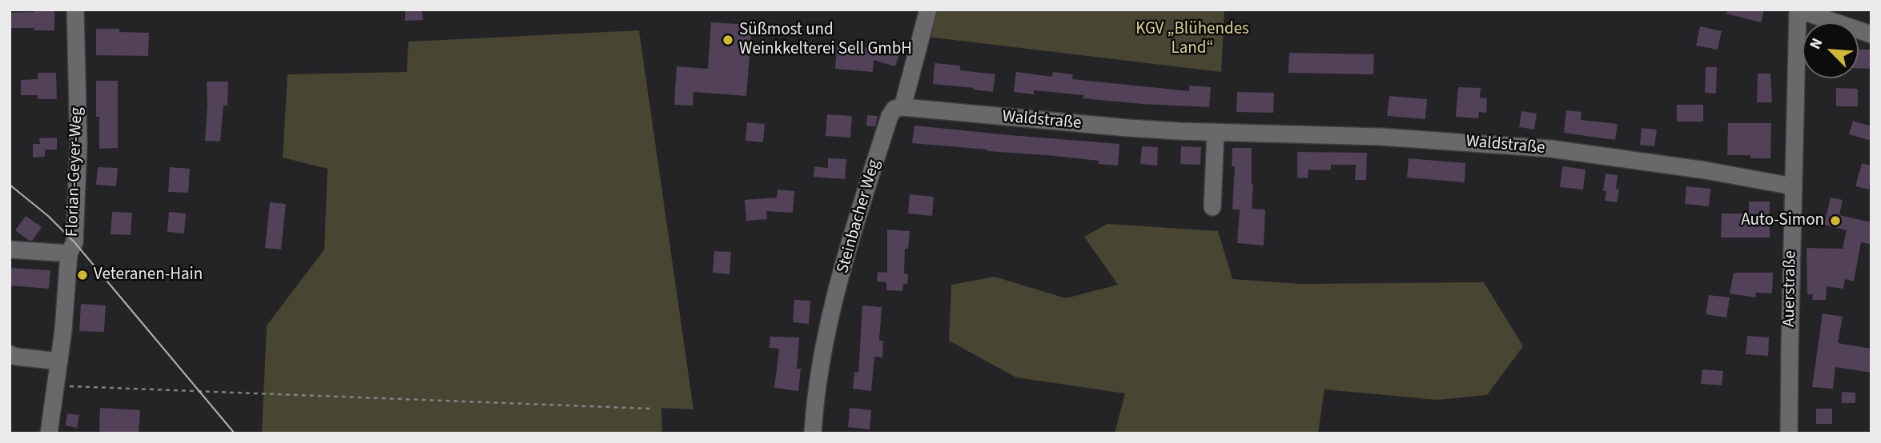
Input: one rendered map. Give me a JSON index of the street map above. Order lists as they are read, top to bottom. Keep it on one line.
{"streets":{"street":["Waldstraße","Florian-Geyer-Weg","Steinbacher Weg","Auerstraße"]},"crossings":[["Waldstraße","Steinbacher Weg"],["Waldstraße","Auerstraße"]],"parks":["KGV „Blühendes Land“"],"places":["Süßmost und Weinkkelterei Sell GmbH","Auto-Simon","Veteranen-Hain"],"north":"top left"}
